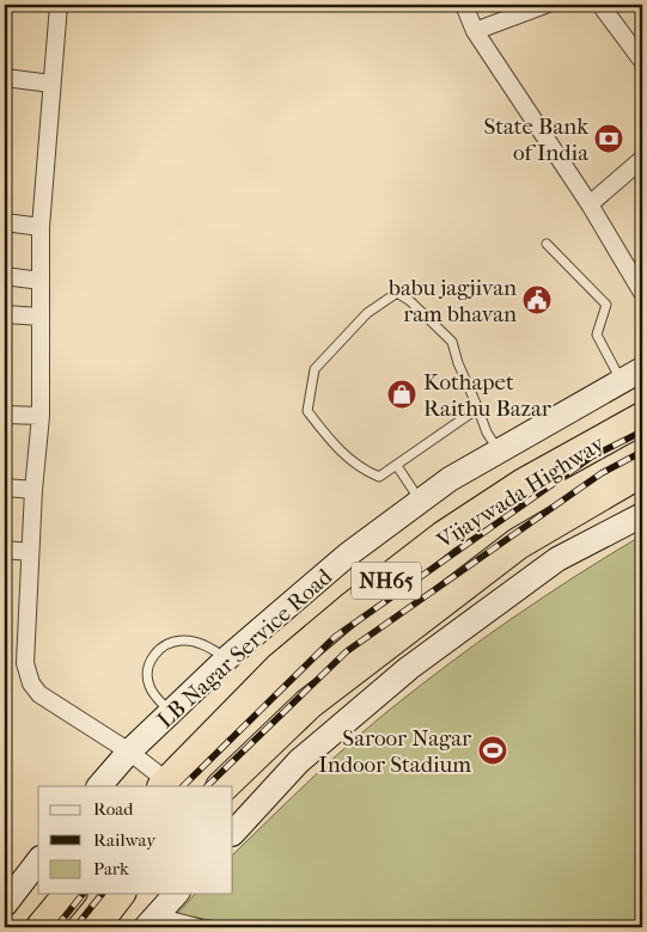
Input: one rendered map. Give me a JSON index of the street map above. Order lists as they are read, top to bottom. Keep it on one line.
{"streets":{"highway":["Vijaywada Highway","NH65"],"street":["LB Nagar Service Road"]},"places":{"bank":["State Bank of India"],"public building":["babu jagjivan ram bhavan"],"shop":["Kothapet Raithu Bazar"],"sports":["Saroor Nagar Indoor Stadium"]},"legend":["Road","Railway","Park"]}
